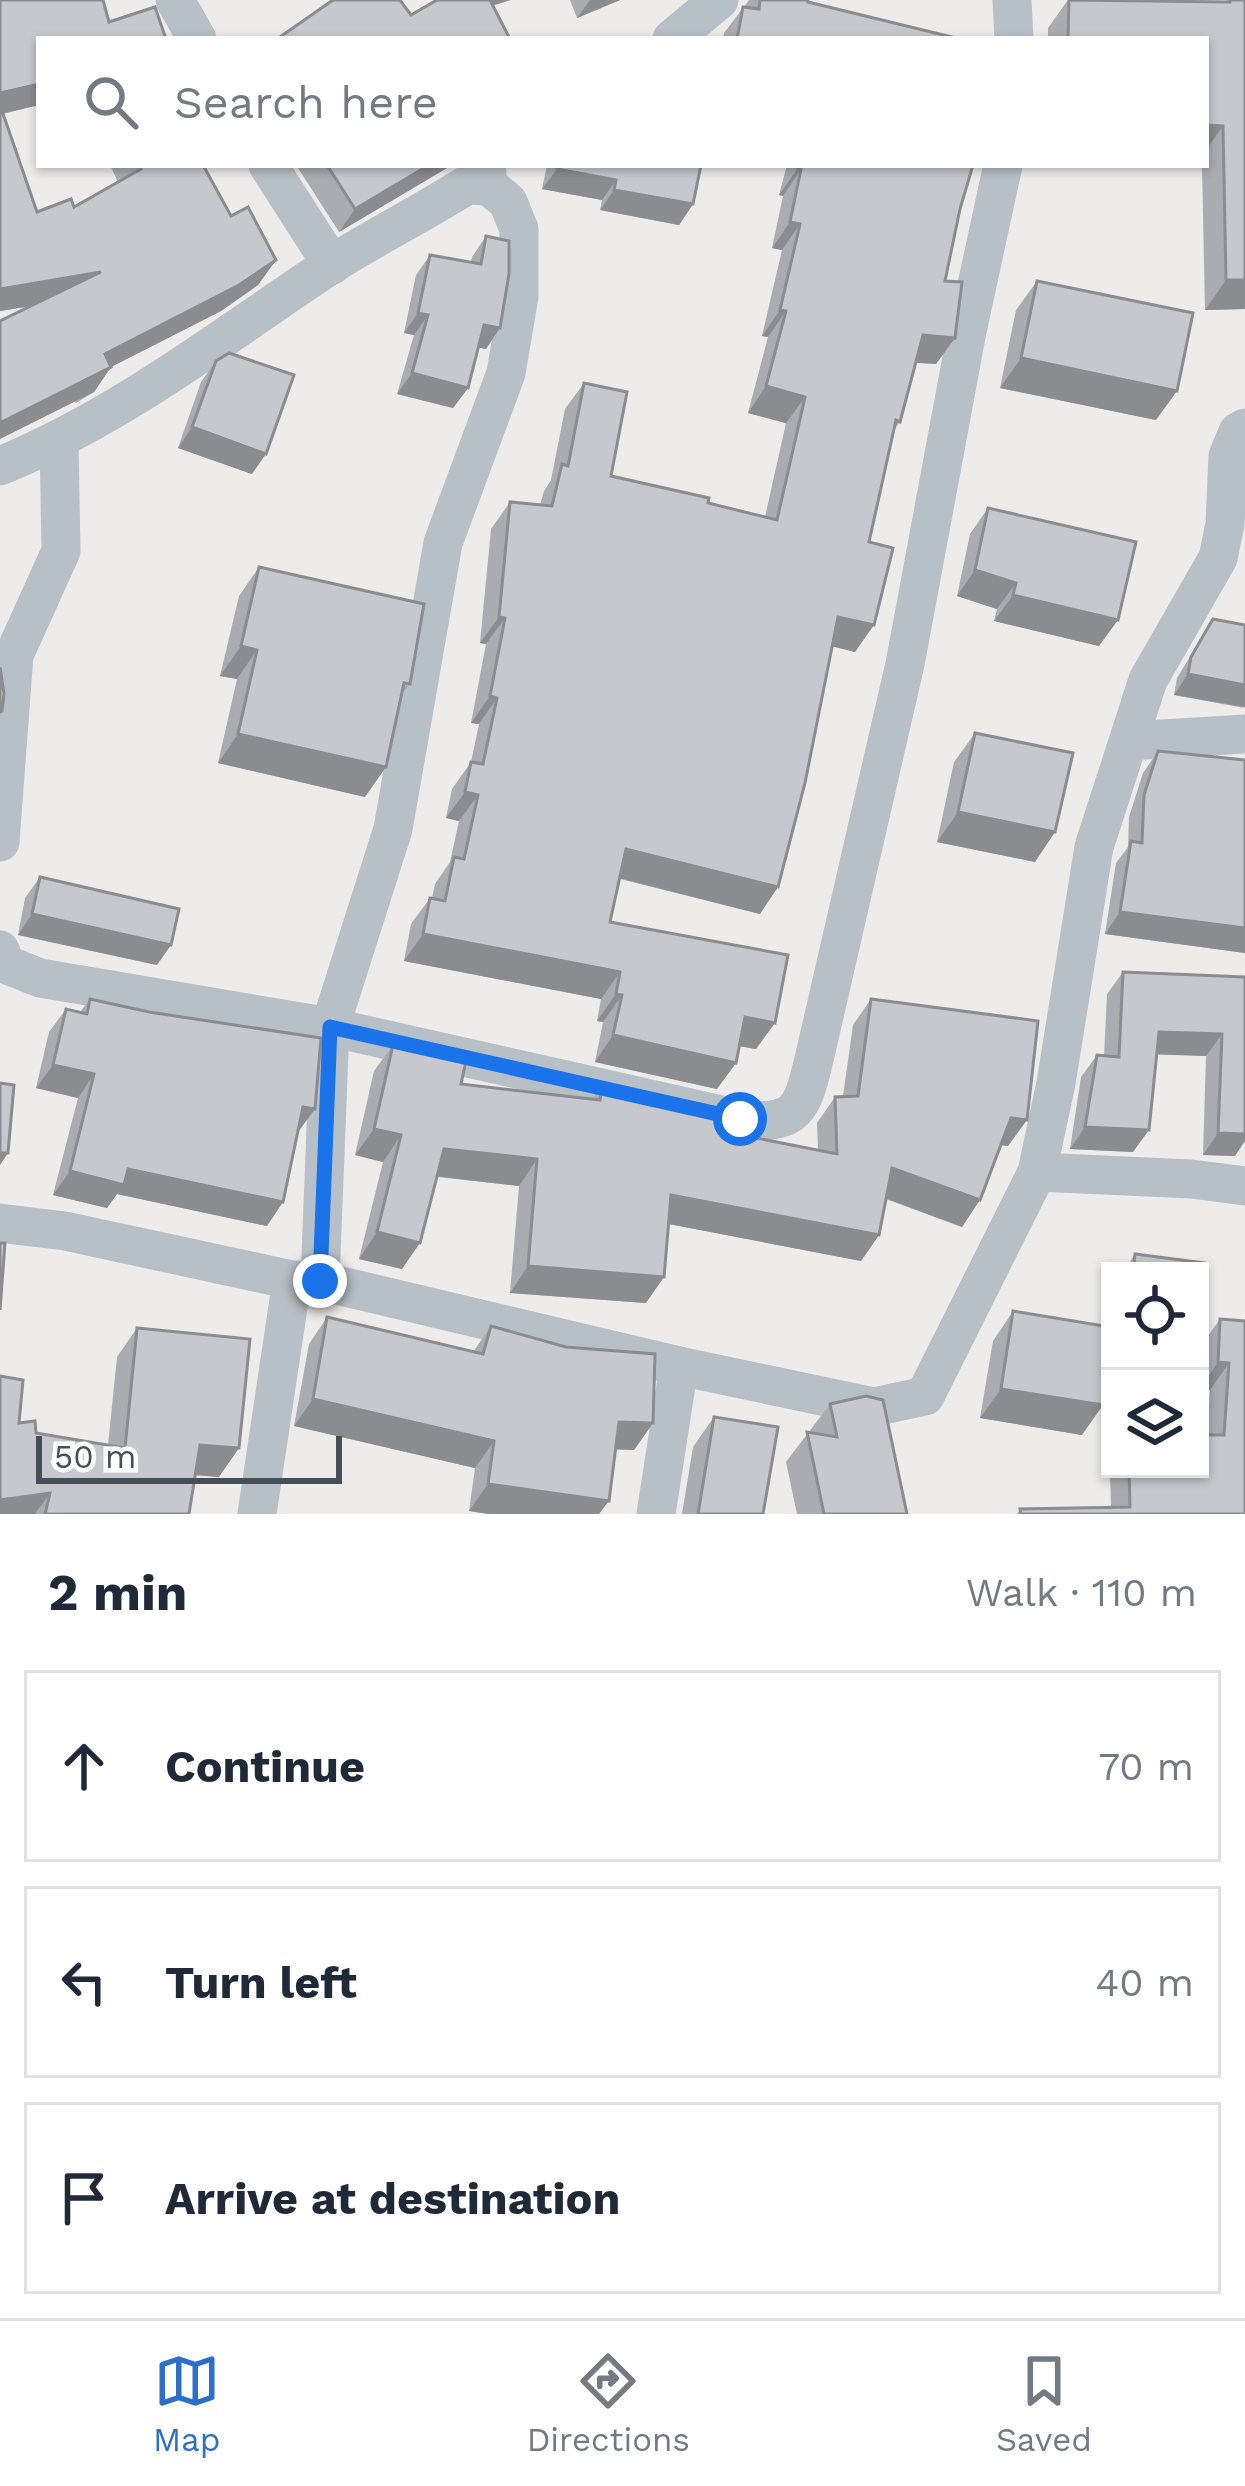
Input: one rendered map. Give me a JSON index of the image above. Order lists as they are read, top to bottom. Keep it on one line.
{"scale_bar":"50 m","page":{"search":"Search here","scale":"50 m","heading":["2 min","Walk · 110 m"],"list":[["Continue","70 m"],["Turn left","40 m"],"Arrive at destination"],"nav":["Map","Directions","Saved"]}}
